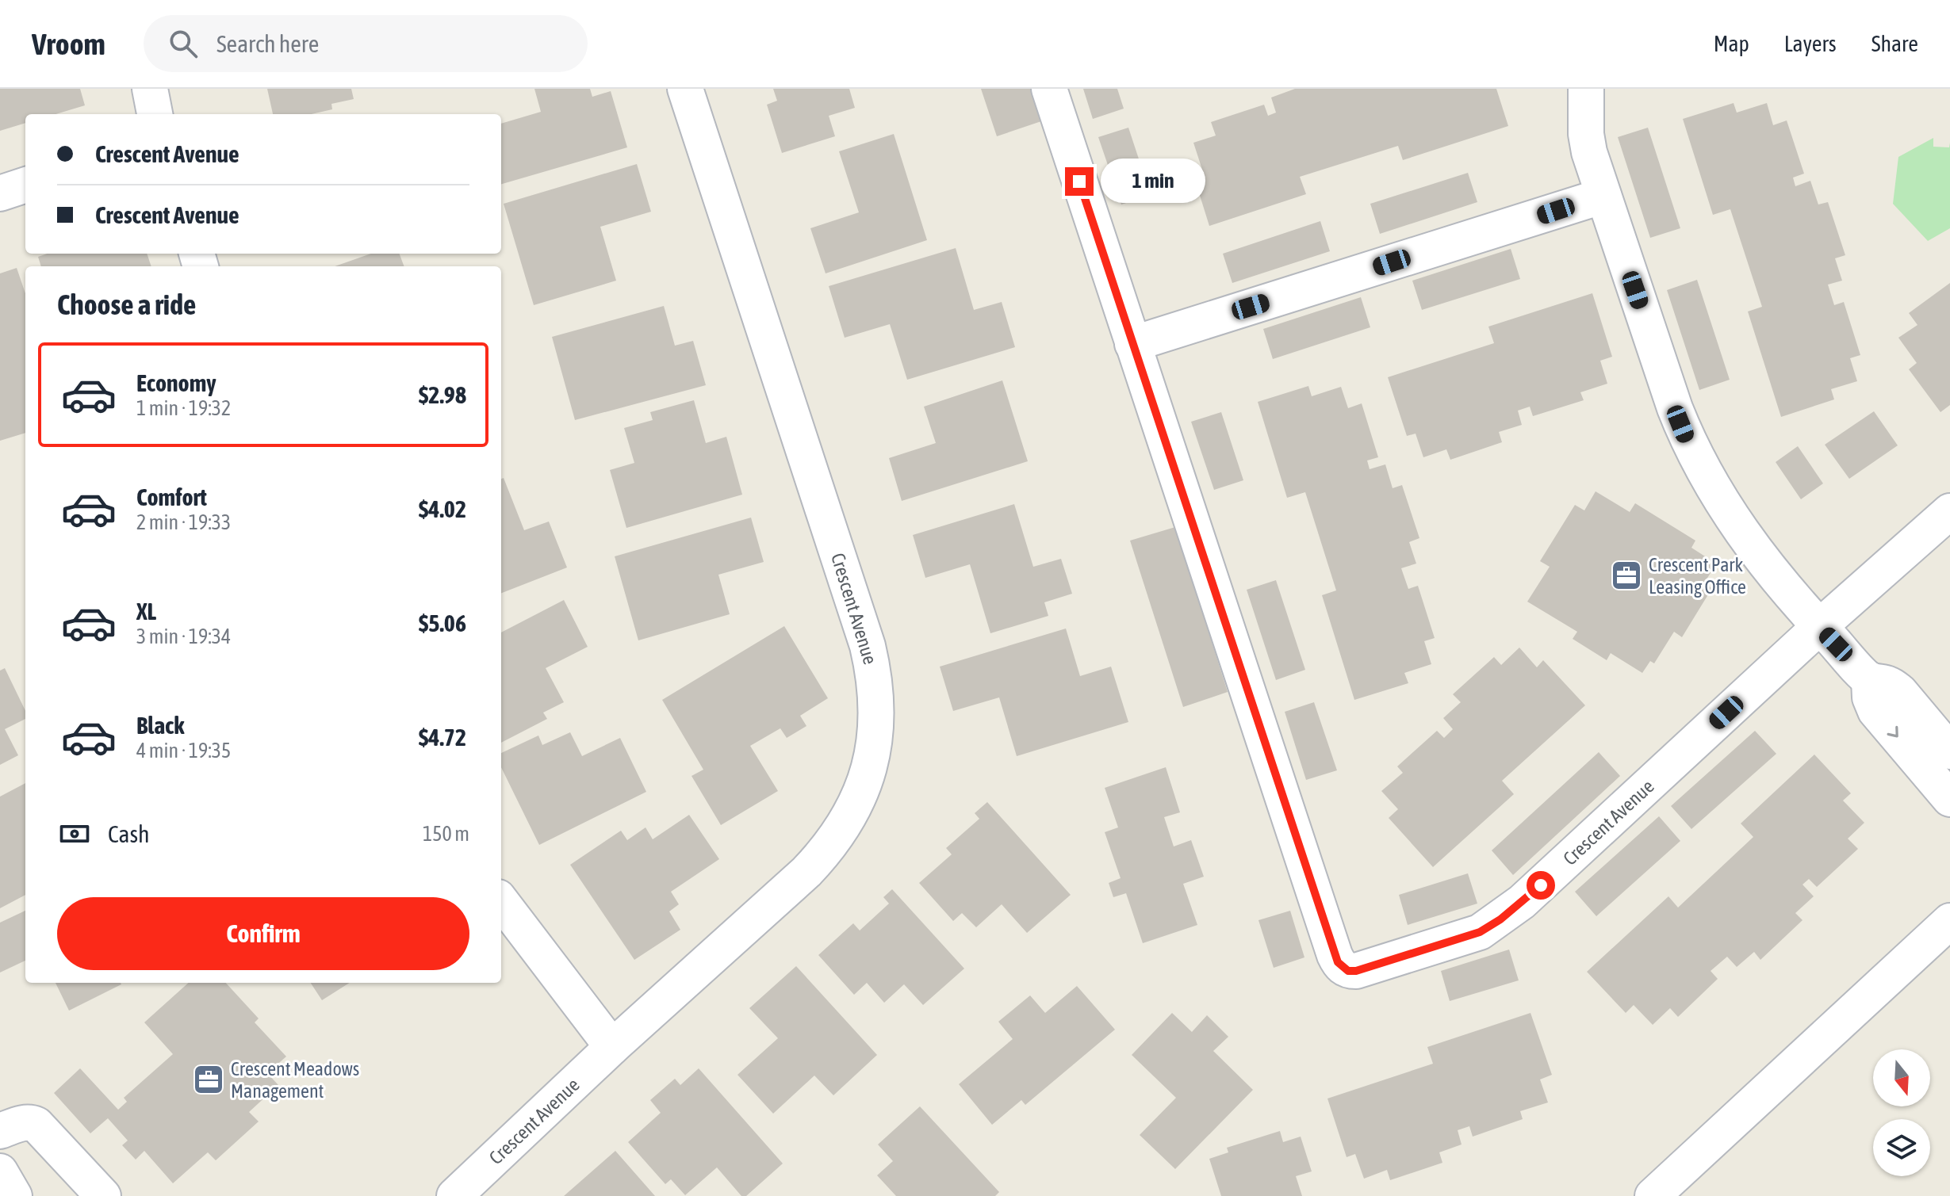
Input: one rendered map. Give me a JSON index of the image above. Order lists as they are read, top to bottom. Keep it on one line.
{"streets":{"street":["Crescent Avenue"]},"places":{"office":["Crescent Park Leasing Office","Crescent Meadows Management"]},"north":"bottom","page":{"header":"Vroom","search":"Search here","nav":["Map","Layers","Share"],"banner":["Crescent Avenue","Crescent Avenue"],"bubble":"1 min","heading":"Choose a ride","list":[{"name":"Economy","note":"1 min · 19:32","value":"$2.98"},{"name":"Comfort","note":"2 min · 19:33","value":"$4.02"},{"name":"XL","note":"3 min · 19:34","value":"$5.06"},{"name":"Black","note":"4 min · 19:35","value":"$4.72"}],"pay":["Cash","150 m"],"buttons":"Confirm"}}
